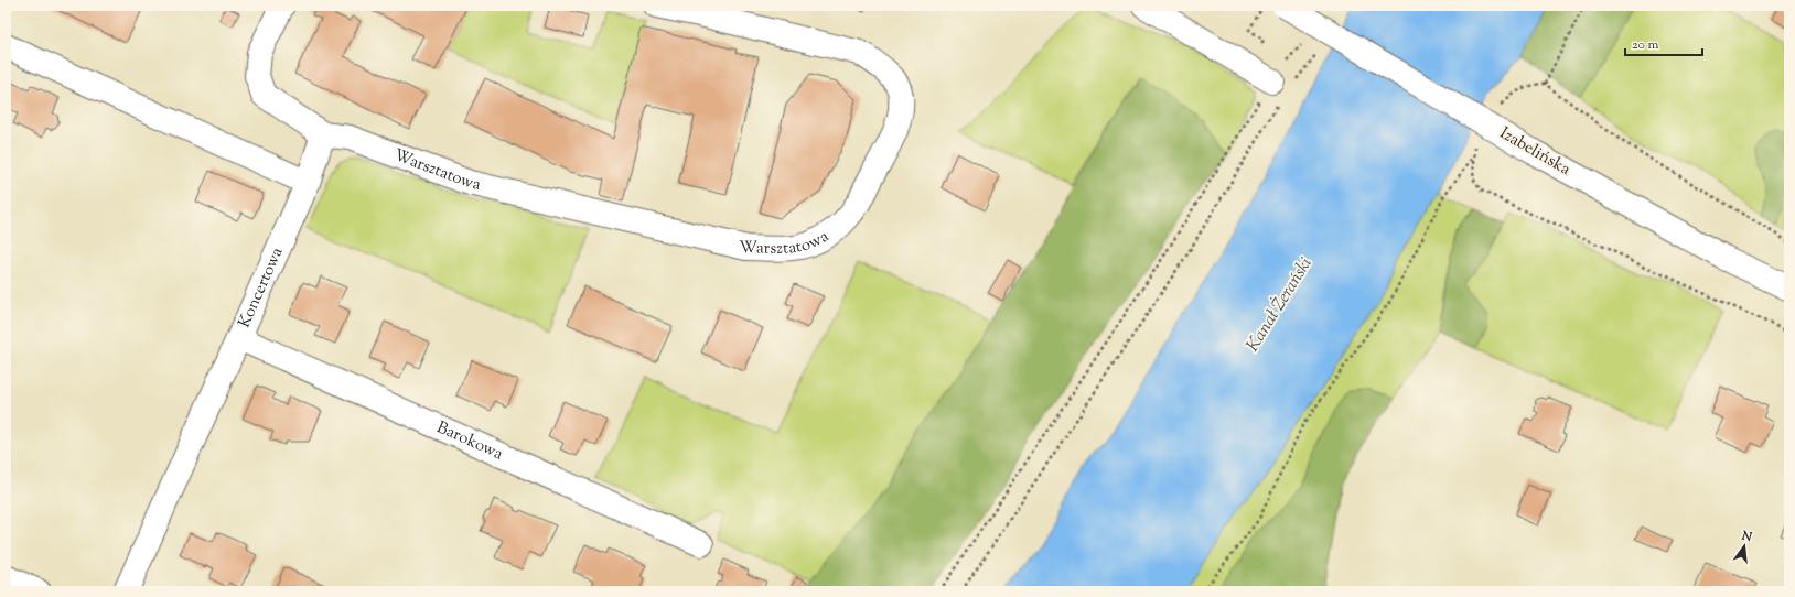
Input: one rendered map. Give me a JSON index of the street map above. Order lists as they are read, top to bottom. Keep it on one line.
{"streets":{"street":["Izabelińska","Warsztatowa","Koncertowa","Barokowa"]},"crossings":[["Warsztatowa","Koncertowa"],["Koncertowa","Barokowa"]],"water":["Kanał Żerański"],"scale_bar":"20 m","north":"top"}
